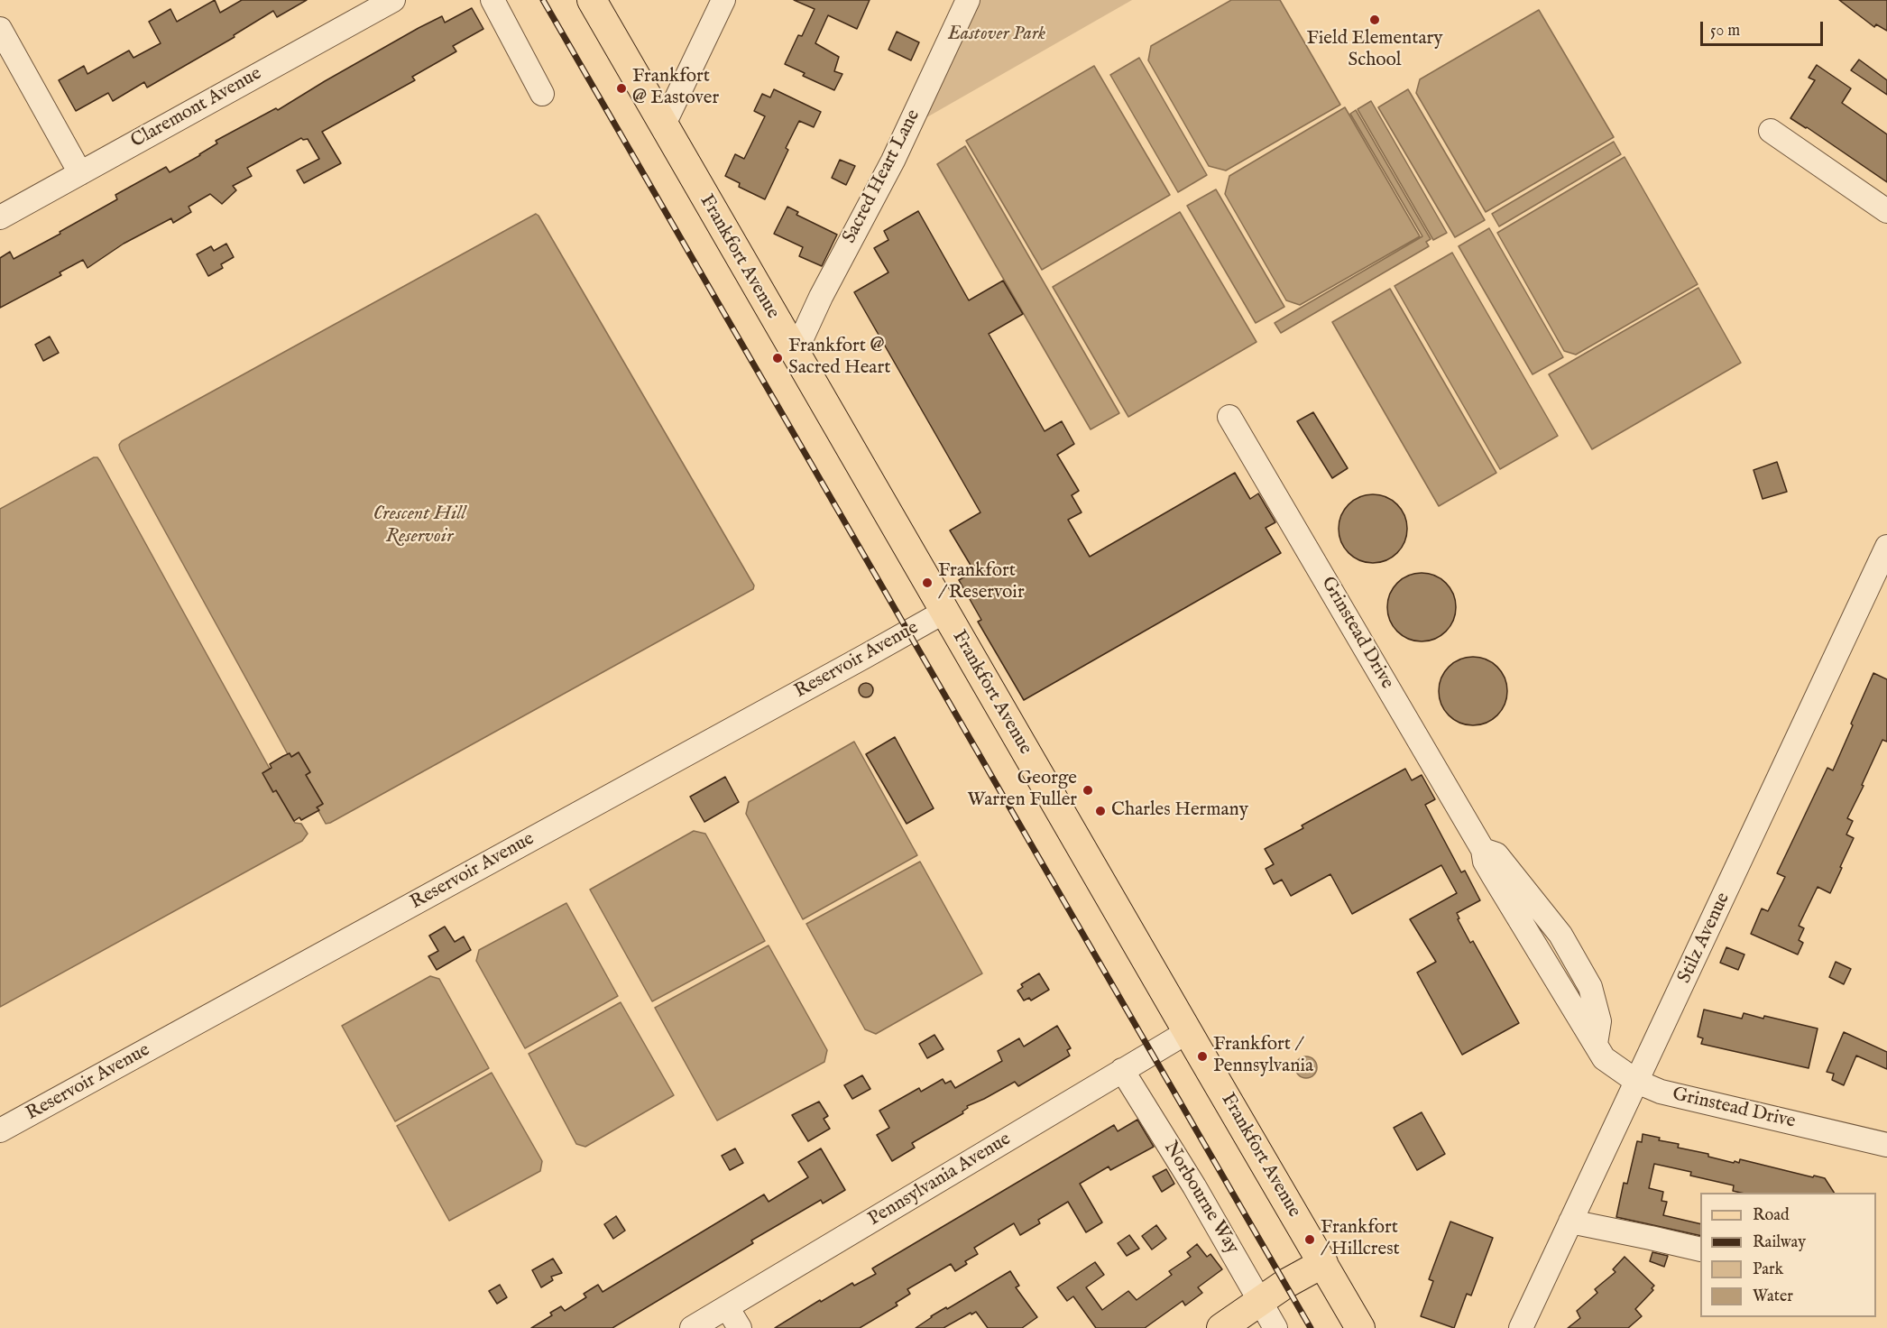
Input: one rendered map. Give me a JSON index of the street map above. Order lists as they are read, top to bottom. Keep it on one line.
{"streets":{"main road":["Frankfort Avenue"],"street":["Claremont Avenue","Sacred Heart Lane","Grinstead Drive","Reservoir Avenue","Stilz Avenue","Pennsylvania Avenue","Norbourne Way"]},"crossings":[["Sacred Heart Lane","Frankfort Avenue"],["Frankfort Avenue","Reservoir Avenue"],["Frankfort Avenue","Pennsylvania Avenue"],["Grinstead Drive","Stilz Avenue"],["Pennsylvania Avenue","Norbourne Way"]],"water":["Crescent Hill Reservoir"],"parks":["Eastover Park"],"places":["Field Elementary School","Frankfort @ Eastover","Frankfort @ Sacred Heart","Frankfort / Reservoir","George Warren Fuller","Charles Hermany","Frankfort / Pennsylvania","Frankfort / Hillcrest"],"legend":["Road","Railway","Park","Water"],"scale_bar":"50 m"}
